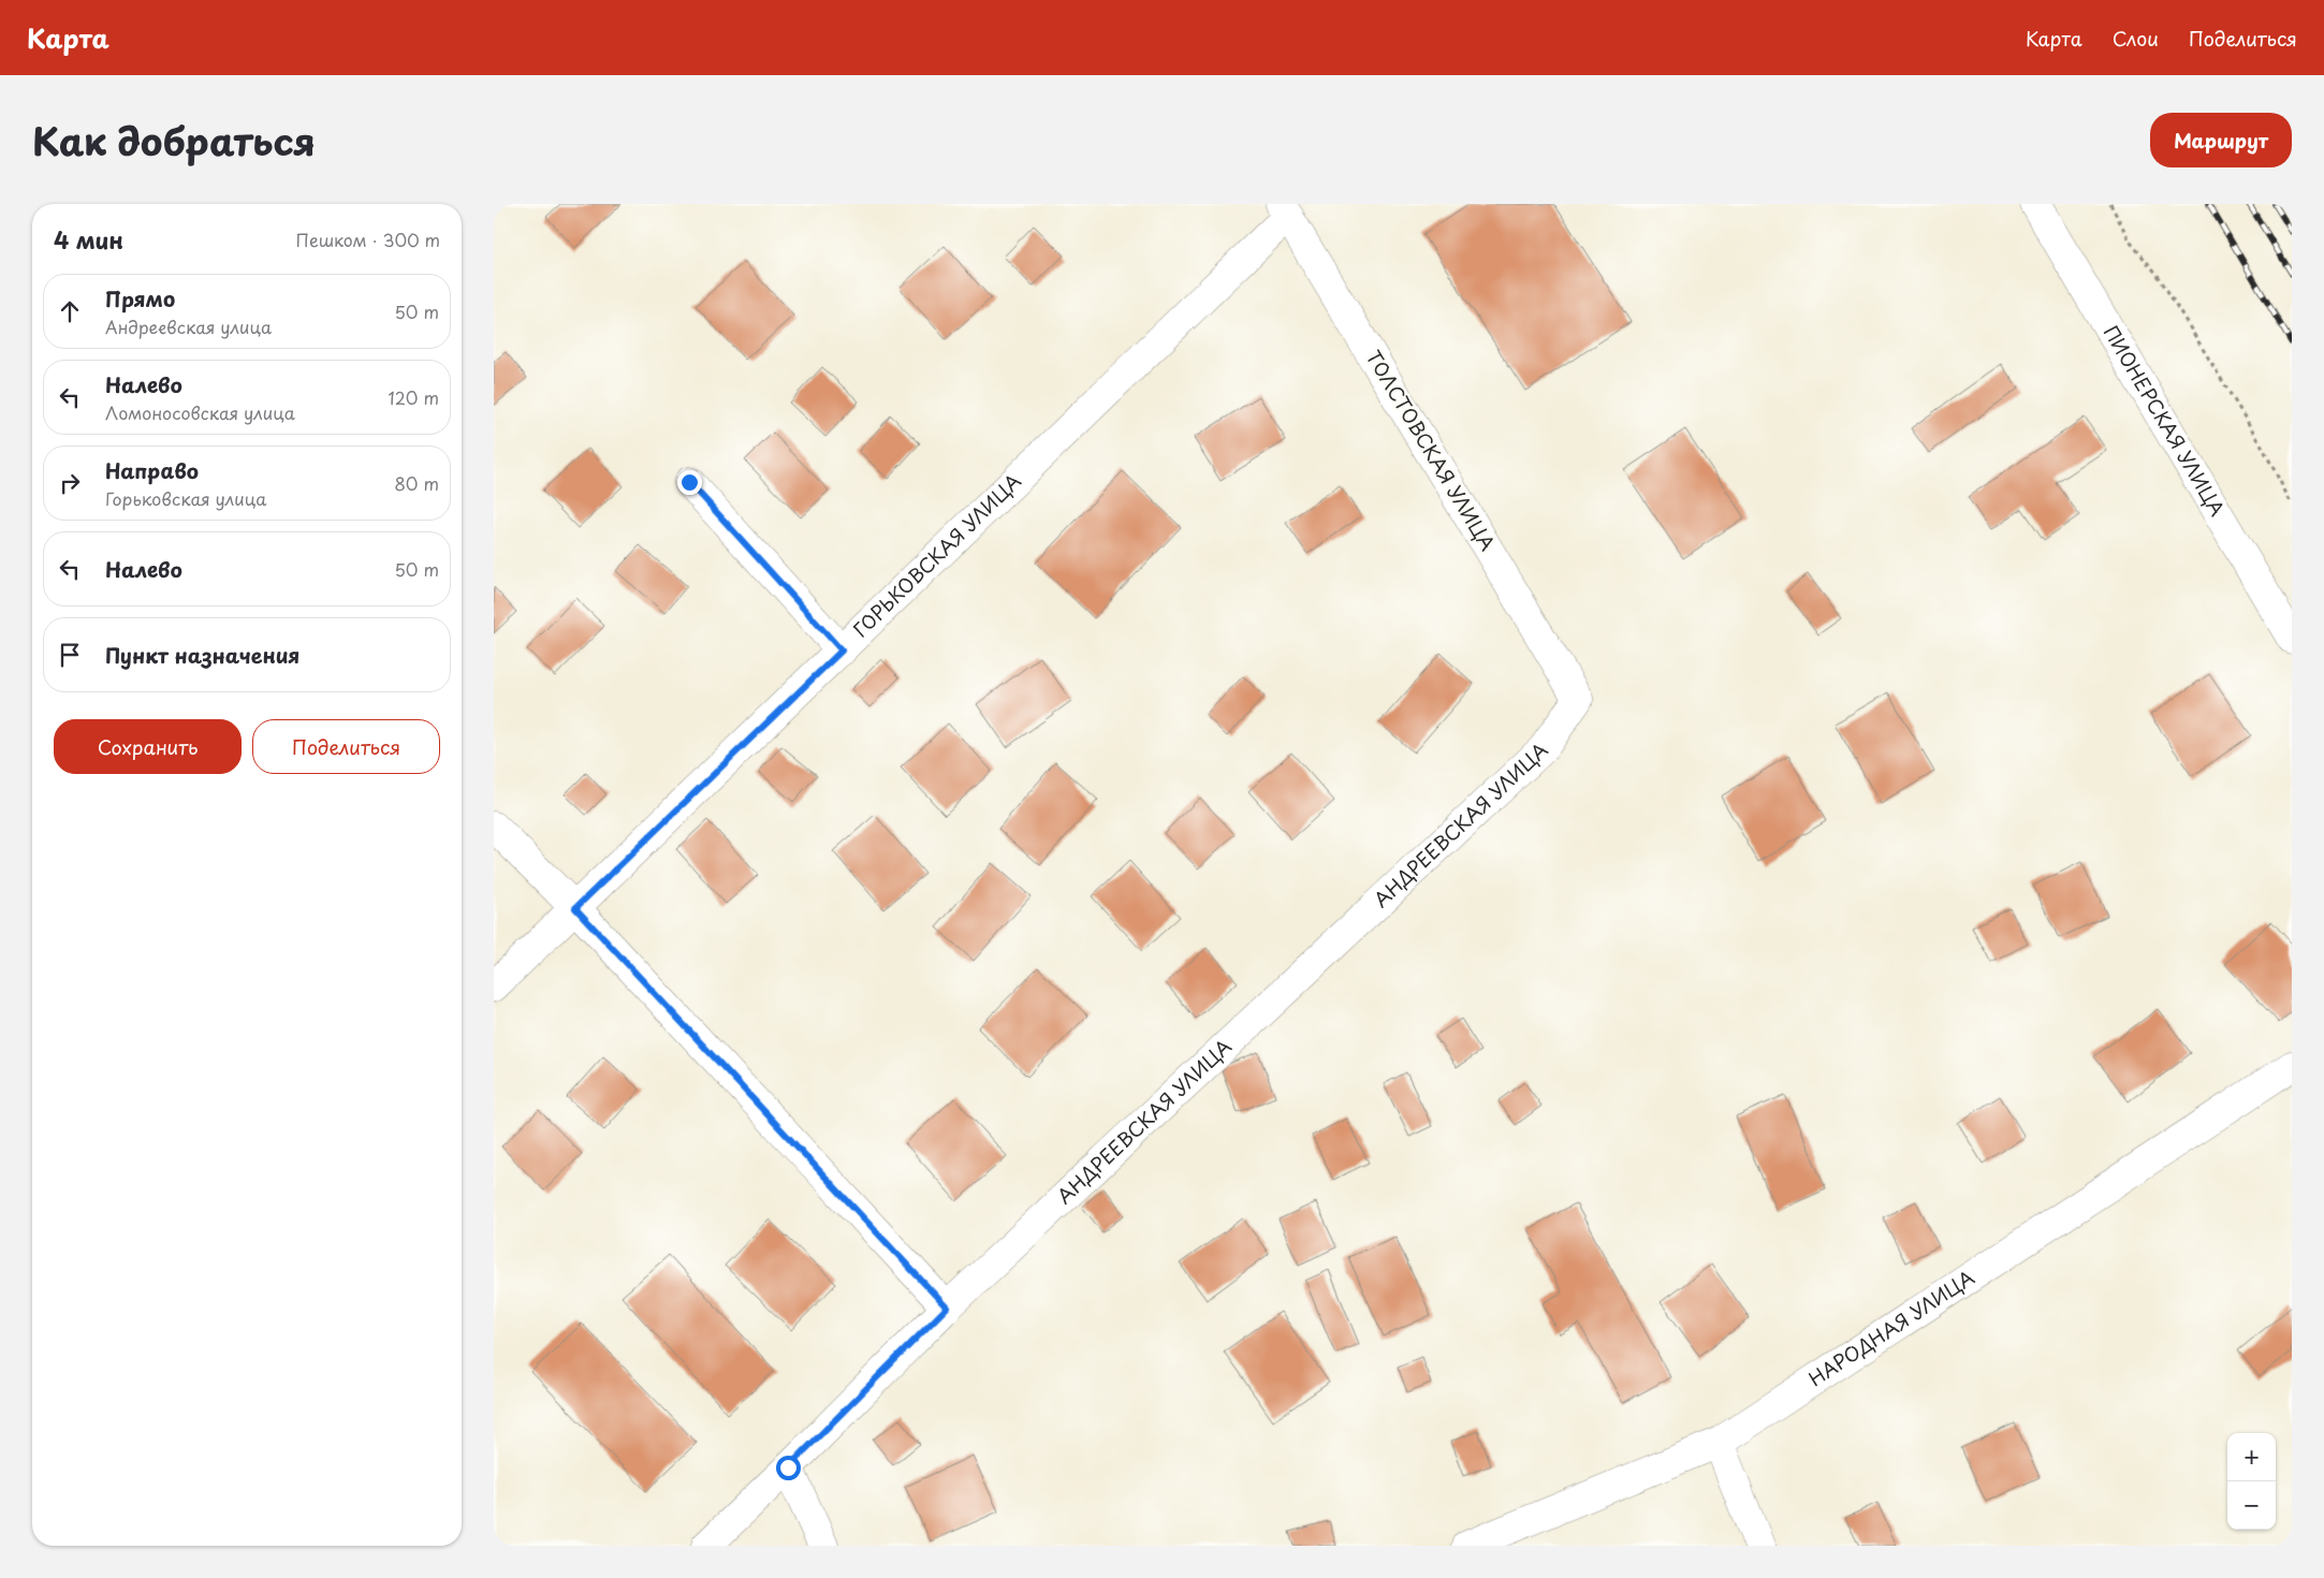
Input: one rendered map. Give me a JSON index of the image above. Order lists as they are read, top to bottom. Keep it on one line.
{"streets":{"street":["ПИОНЕРСКАЯ УЛИЦА","ТОЛСТОВСКАЯ УЛИЦА","ГОРЬКОВСКАЯ УЛИЦА","АНДРЕЕВСКАЯ УЛИЦА","НАРОДНАЯ УЛИЦА"]},"crossings":[["ТОЛСТОВСКАЯ УЛИЦА","ГОРЬКОВСКАЯ УЛИЦА"],["ТОЛСТОВСКАЯ УЛИЦА","АНДРЕЕВСКАЯ УЛИЦА"]],"page":{"header":"Карта","nav":["Карта","Слои","Поделиться"],"title":"Как добраться","buttons":["Маршрут",["Сохранить","Поделиться"]],"heading":["4 мин","Пешком · 300 m"],"list":[["Прямо","Андреевская улица","50 m"],["Налево","Ломоносовская улица","120 m"],["Направо","Горьковская улица","80 m"],["Налево","50 m"],"Пункт назначения"],"map_buttons":["+","−"]}}
